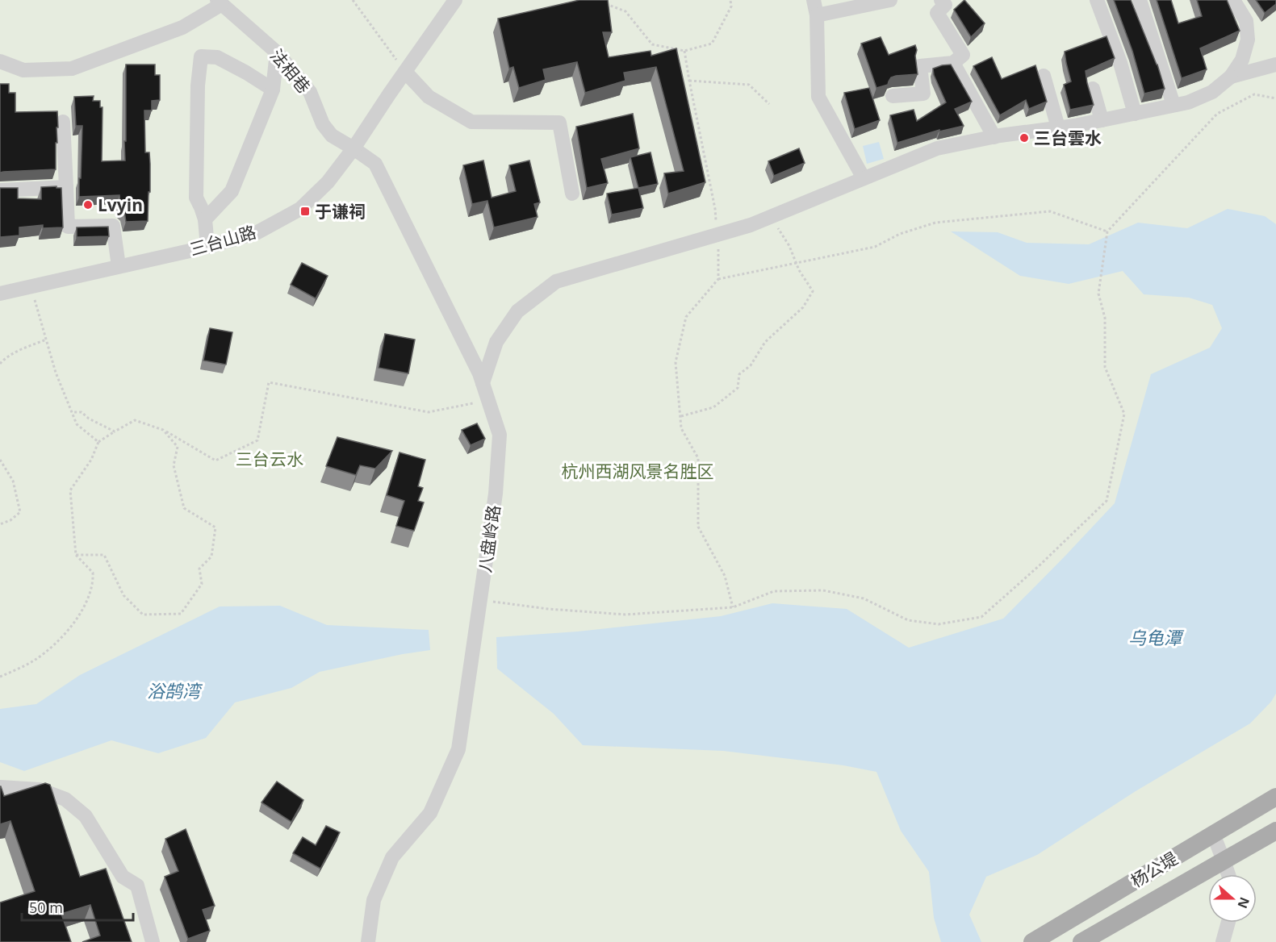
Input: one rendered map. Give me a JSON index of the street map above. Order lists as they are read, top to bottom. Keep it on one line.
{"streets":{"main road":["杨公堤"],"street":["法相巷","三台山路","八盘岭路"]},"crossings":[["法相巷","三台山路"],["法相巷","八盘岭路"],["三台山路","八盘岭路"]],"water":["乌龟潭","浴鹄湾"],"parks":["三台云水","杭州西湖风景名胜区"],"places":{"other":["三台雲水","Lvyin"],"transit":["于谦祠"]},"scale_bar":"50 m","north":"right"}
